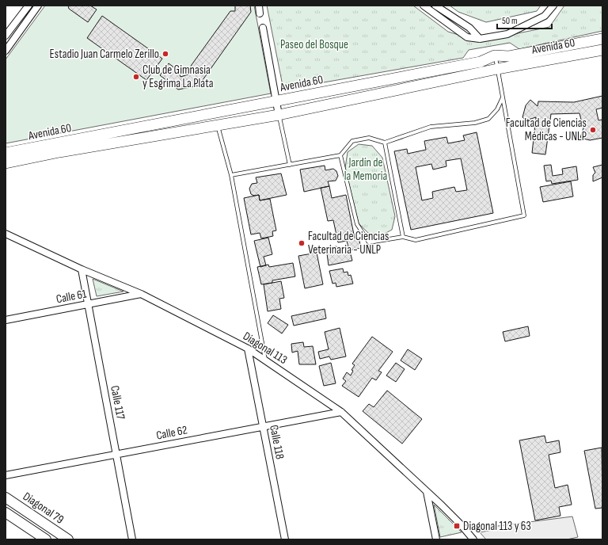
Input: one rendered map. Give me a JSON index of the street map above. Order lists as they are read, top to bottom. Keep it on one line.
{"streets":{"main road":["Avenida 60","Diagonal 79"],"street":["Calle 61","Diagonal 113","Calle 117","Calle 62","Calle 118"]},"crossings":[["Calle 61","Diagonal 113"],["Calle 61","Calle 117"],["Diagonal 113","Calle 117"],["Diagonal 113","Calle 62"],["Diagonal 113","Calle 118"],["Calle 117","Calle 62"],["Calle 62","Calle 118"]],"parks":["Paseo del Bosque","Jardín de la Memoria"],"places":{"other":["Estadio Juan Carmelo Zerillo","Club de Gimnasia y Esgrima La Plata","Facultad de Ciencias Médicas - UNLP","Facultad de Ciencias Veterinaria - UNLP"],"transit":["Diagonal 113 y 63"]},"scale_bar":"50 m"}
